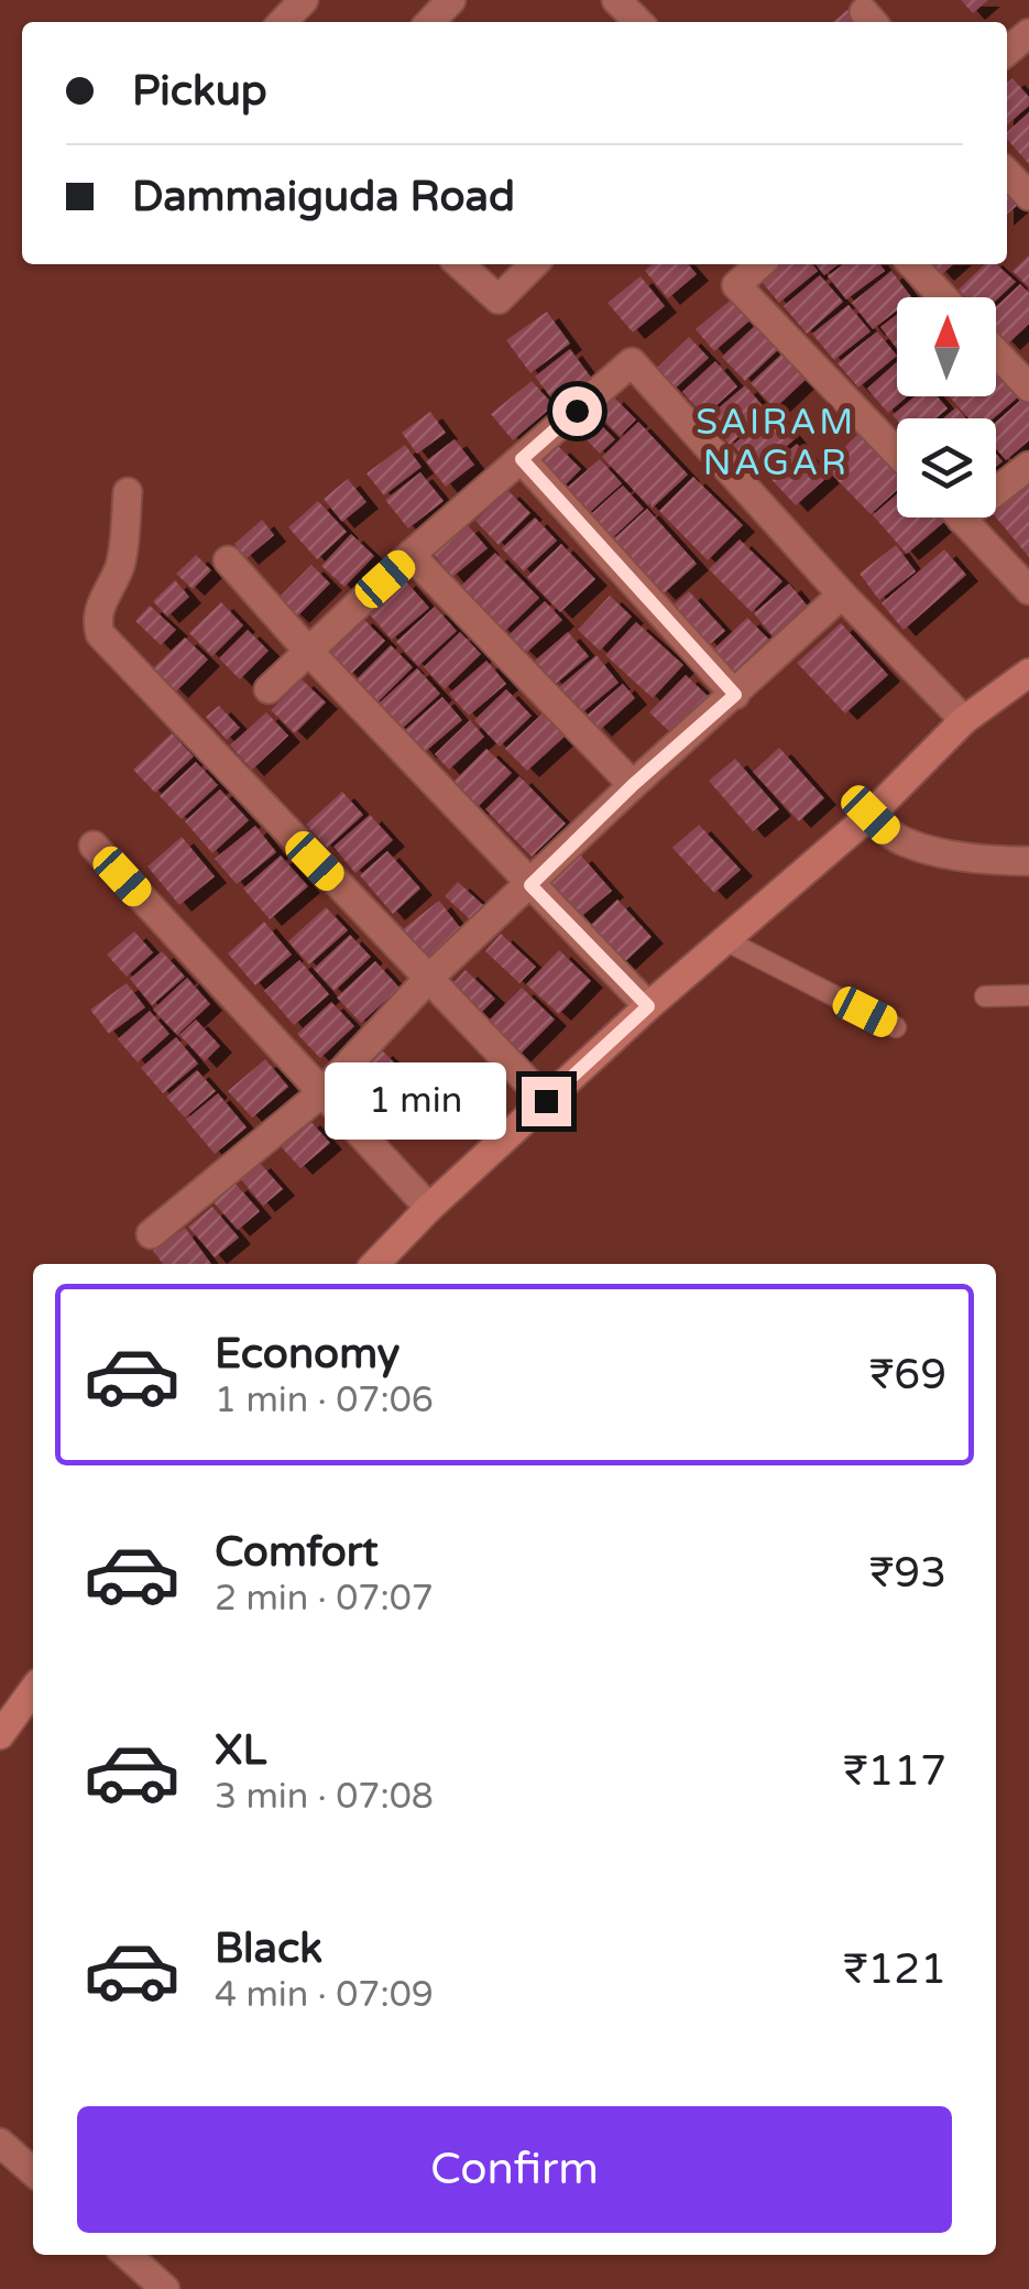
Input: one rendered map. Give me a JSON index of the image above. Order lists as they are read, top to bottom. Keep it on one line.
{"districts":["SAIRAM NAGAR"],"north":"top","page":{"banner":["Pickup","Dammaiguda Road"],"bubble":"1 min","list":[{"name":"Economy","note":"1 min · 07:06","value":"₹69"},{"name":"Comfort","note":"2 min · 07:07","value":"₹93"},{"name":"XL","note":"3 min · 07:08","value":"₹117"},{"name":"Black","note":"4 min · 07:09","value":"₹121"}],"buttons":"Confirm"}}
